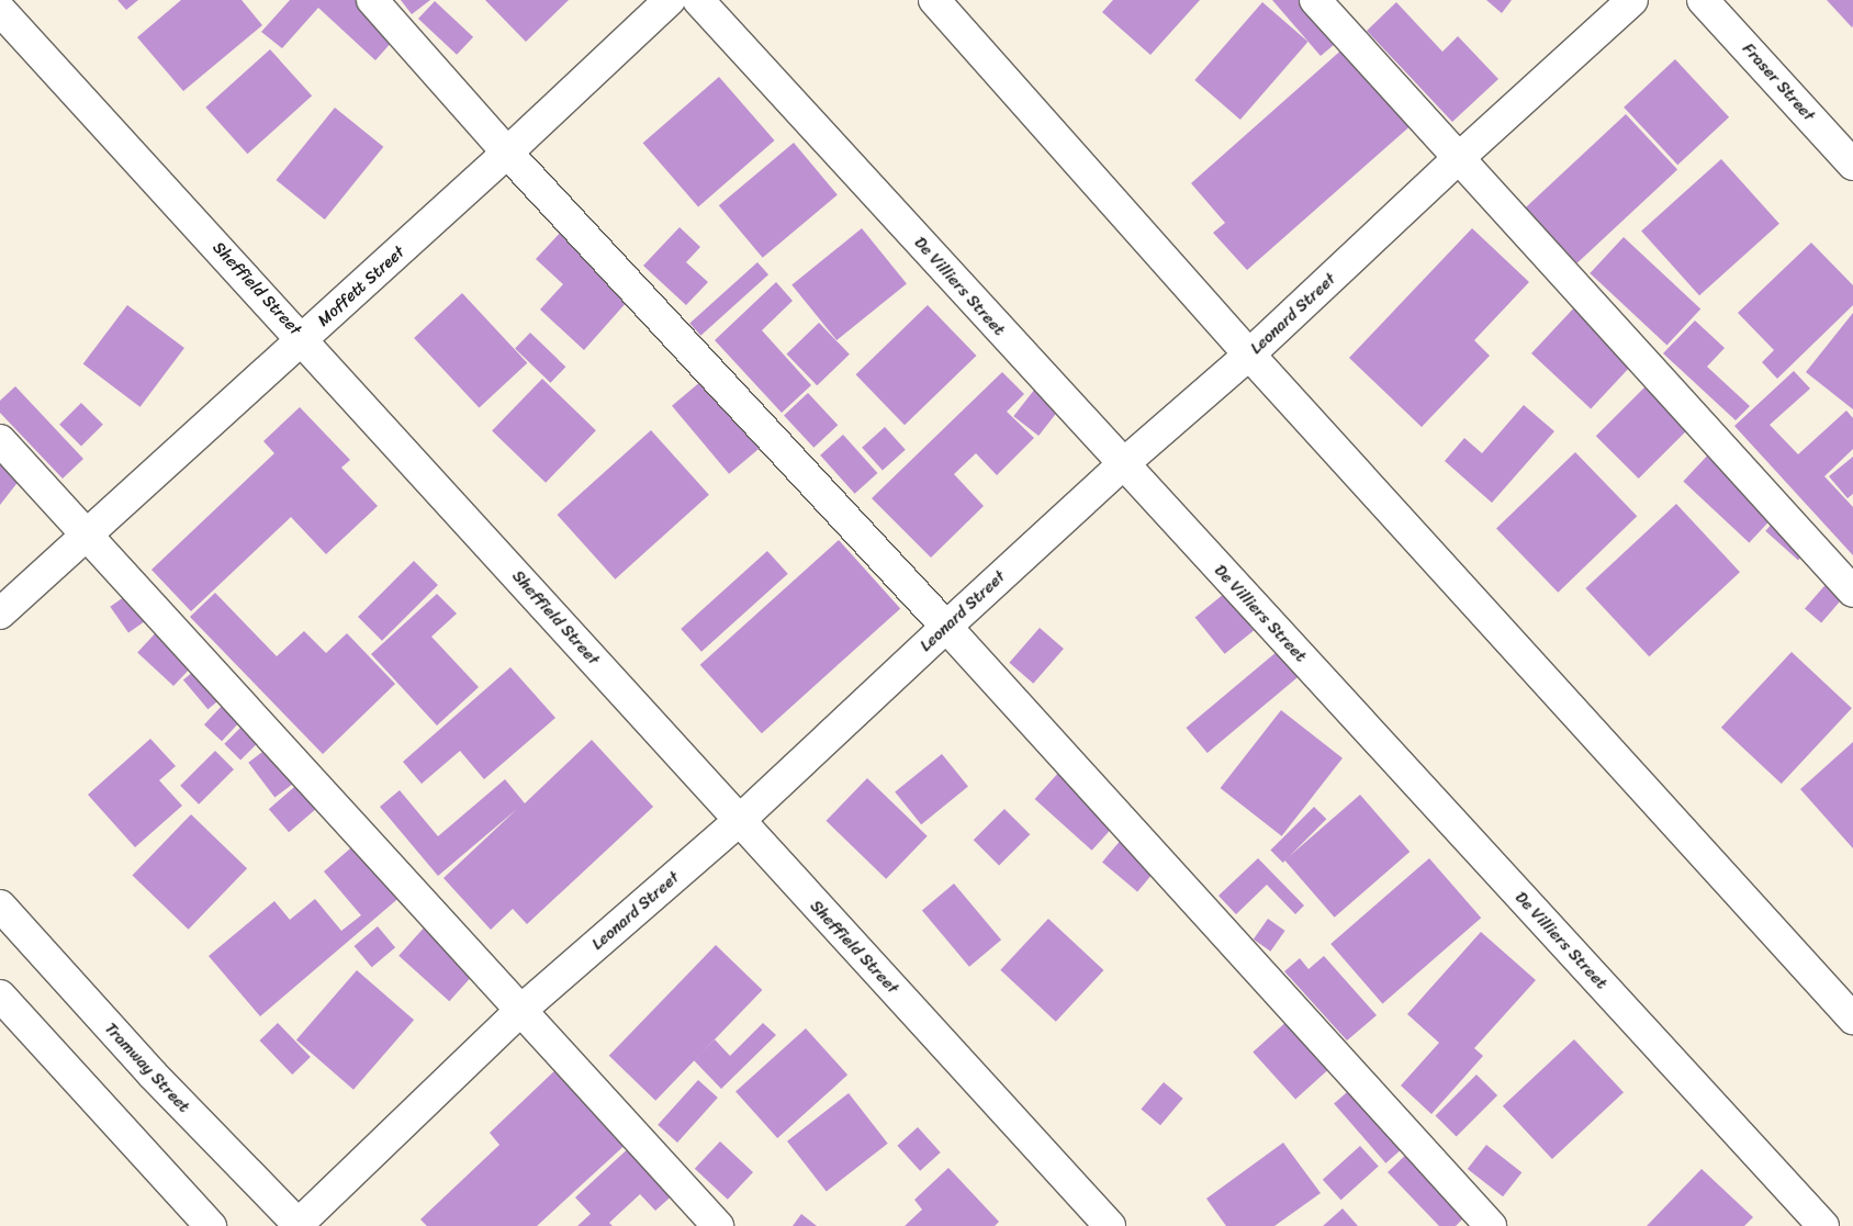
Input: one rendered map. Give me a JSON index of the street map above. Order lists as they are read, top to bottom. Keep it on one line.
{"streets":{"street":["Fraser Street","Moffett Street","De Villiers Street","Sheffield Street","Leonard Street","Tramway Street"]},"crossings":[["Moffett Street","Sheffield Street"],["De Villiers Street","Leonard Street"],["Sheffield Street","Leonard Street"],["Leonard Street","Tramway Street"]]}
